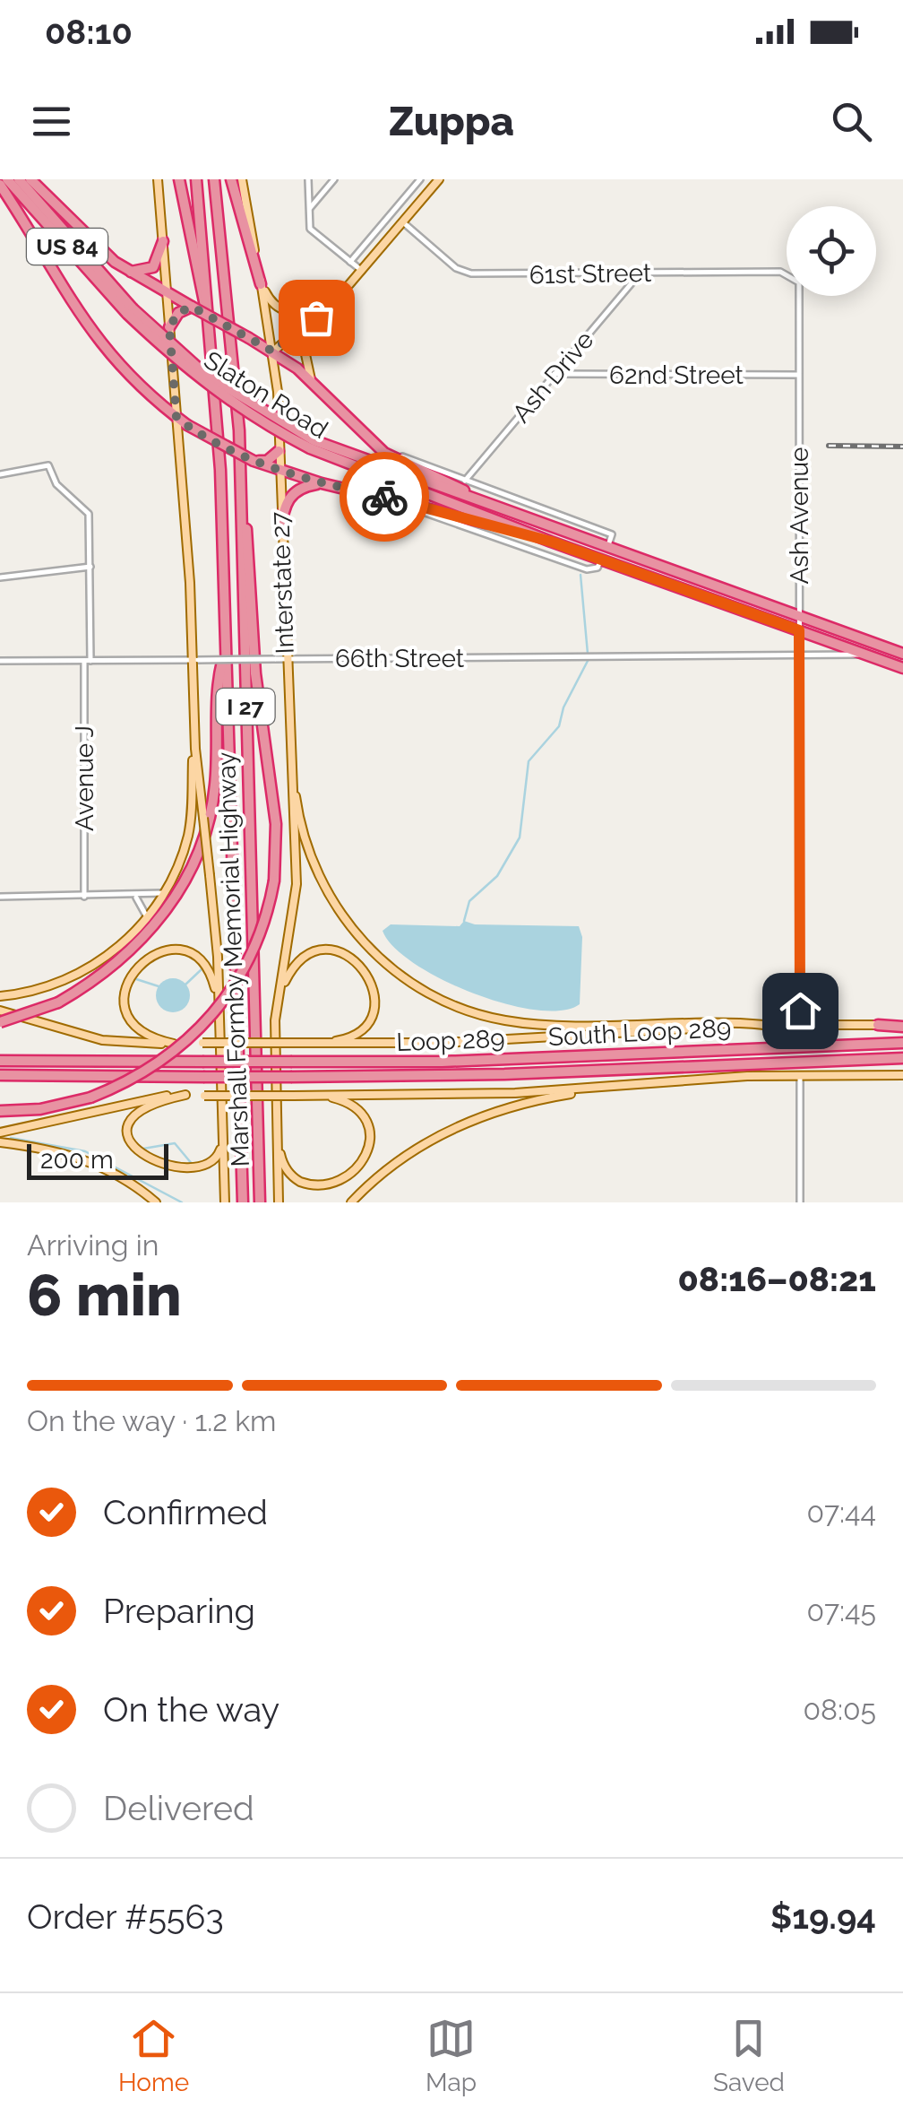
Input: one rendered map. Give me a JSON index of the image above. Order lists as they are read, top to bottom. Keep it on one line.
{"streets":{"highway":["US 84","Slaton Road","I 27","Marshall Formby Memorial Highway","Loop 289"],"main road":["Interstate 27","South Loop 289"],"street":["61st Street","62nd Street","Ash Drive","Ash Avenue","66th Street","Avenue J"]},"crossings":[["US 84","Slaton Road"],["61st Street","Ash Drive"],["62nd Street","Ash Drive"],["62nd Street","Ash Avenue"],["Ash Drive","Slaton Road"],["Slaton Road","Ash Avenue"],["Slaton Road","66th Street"],["Ash Avenue","66th Street"],["Ash Avenue","South Loop 289"],["Interstate 27","66th Street"],["66th Street","Avenue J"]],"scale_bar":"200 m","page":{"status":"08:10","header":"Zuppa","scale":"200 m","heading":["6 min","Arriving in","08:16–08:21"],"panel":["Order #5563","$19.94"],"bar":"On the way · 1.2 km","list":[["Confirmed","07:44"],["Preparing","07:45"],["On the way","08:05"],"Delivered"],"tabs":["Home","Map","Saved"]}}
